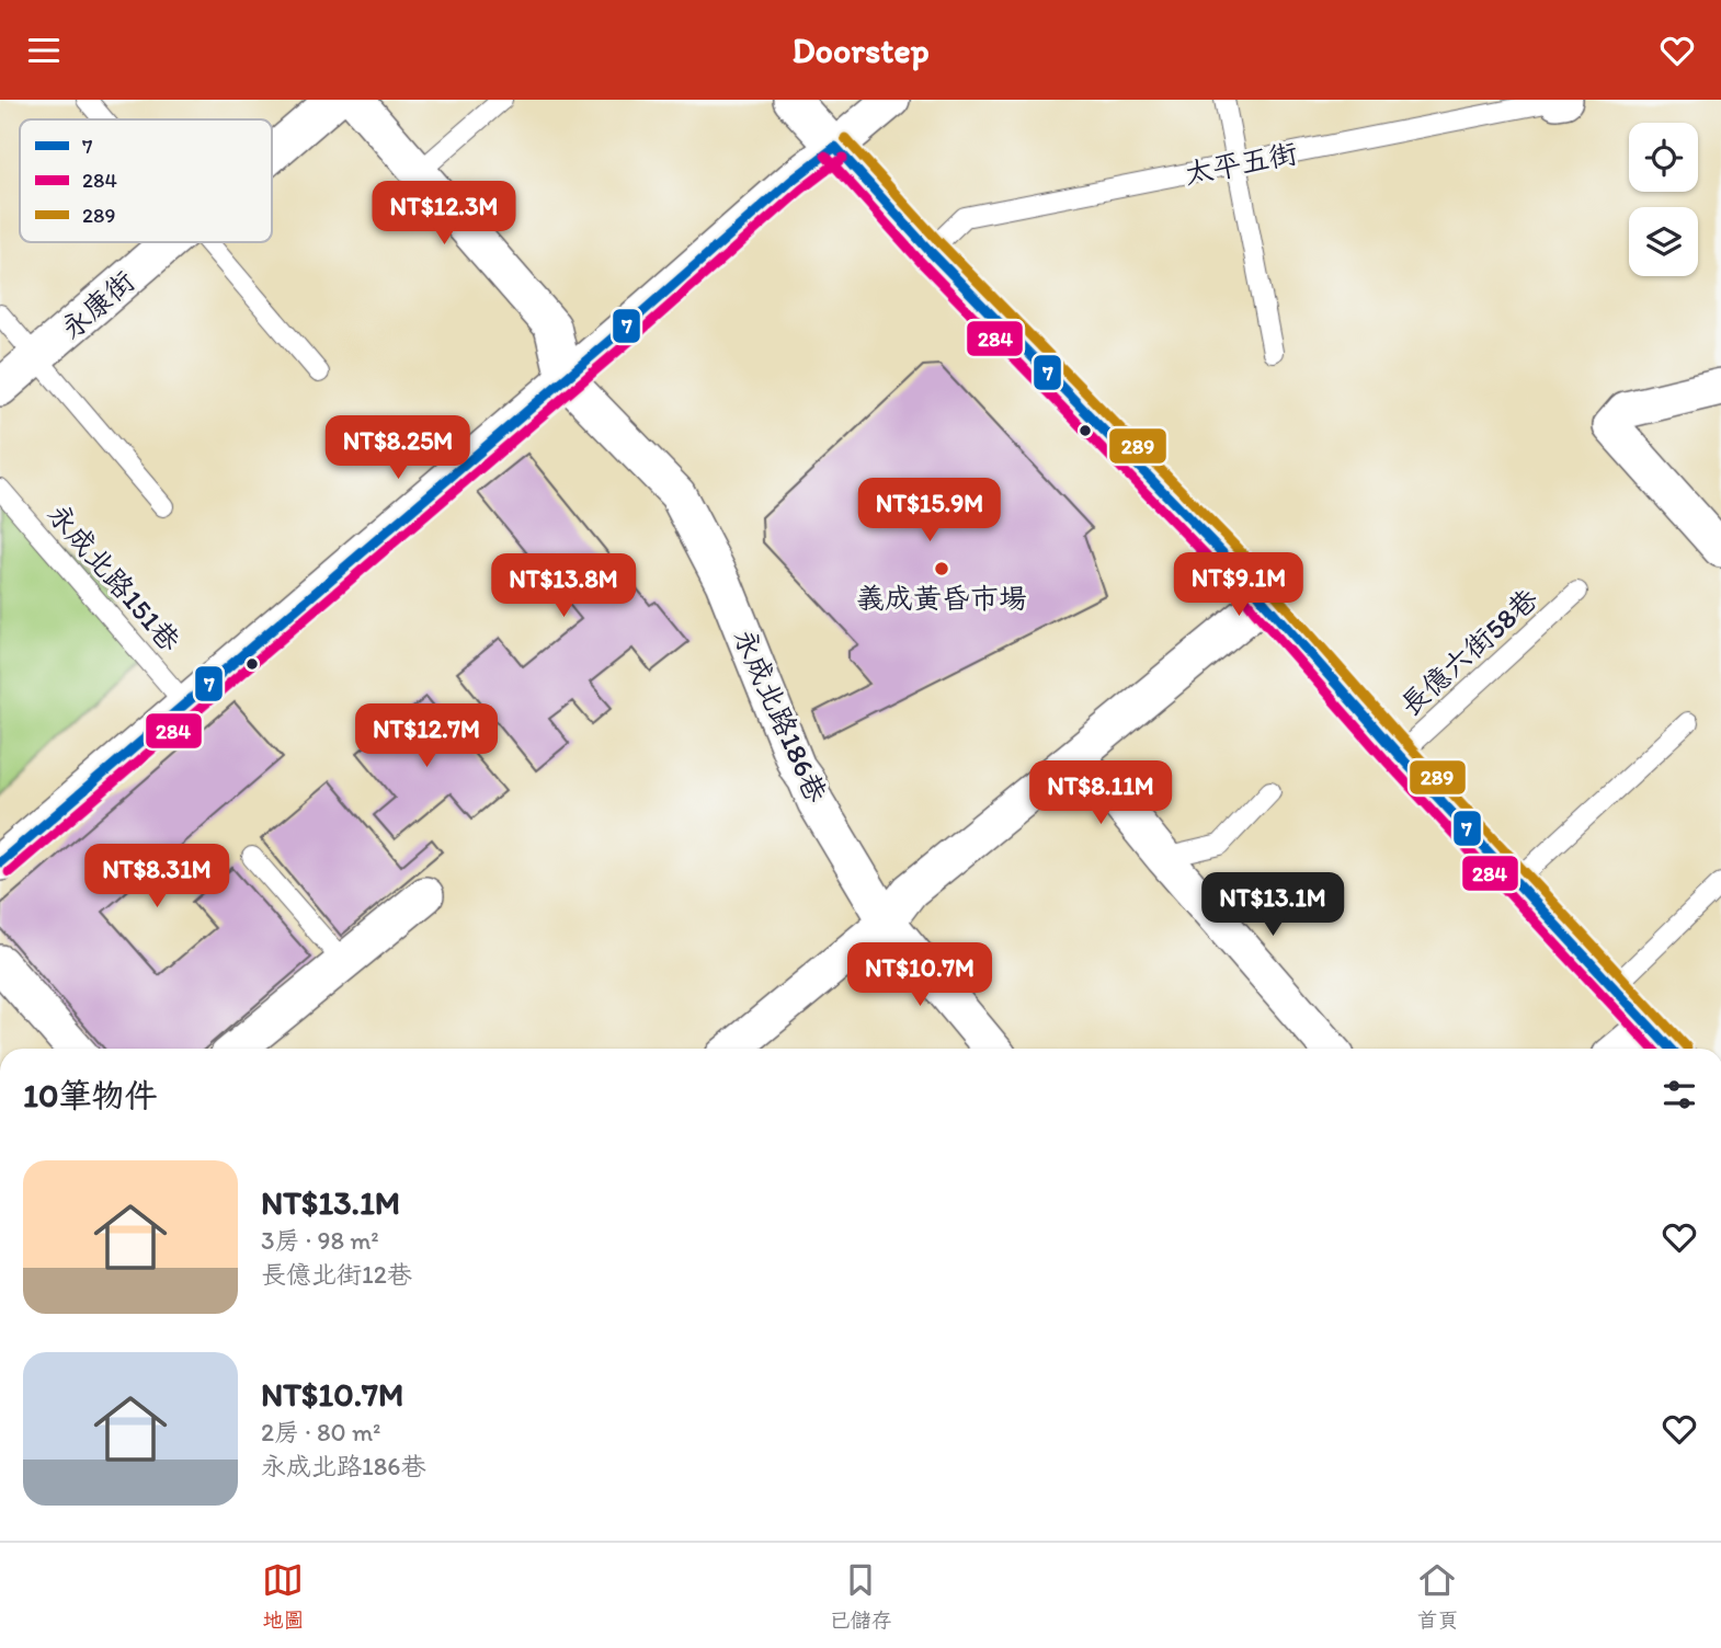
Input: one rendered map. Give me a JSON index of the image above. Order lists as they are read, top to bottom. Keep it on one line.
{"streets":{"street":["永康街","永成北路186巷"],"lane":["太平五街","永成北路151巷","長億六街58巷"]},"places":["義成黃昏市場"],"lines":["transit line 289","transit line 7","transit line 284"],"legend":["7","284","289"],"page":{"header":"Doorstep","price":["NT$12.3M","NT$8.25M","NT$15.9M","NT$9.1M","NT$13.8M","NT$12.7M","NT$8.11M","NT$8.31M","NT$13.1M","NT$10.7M"],"heading":"10筆物件","list":[{"name":"NT$13.1M","note":"3房 · 98 m² · 長億北街12巷"},{"name":"NT$10.7M","note":"2房 · 80 m² · 永成北路186巷"}],"tabs":["地圖","已儲存","首頁"]}}
